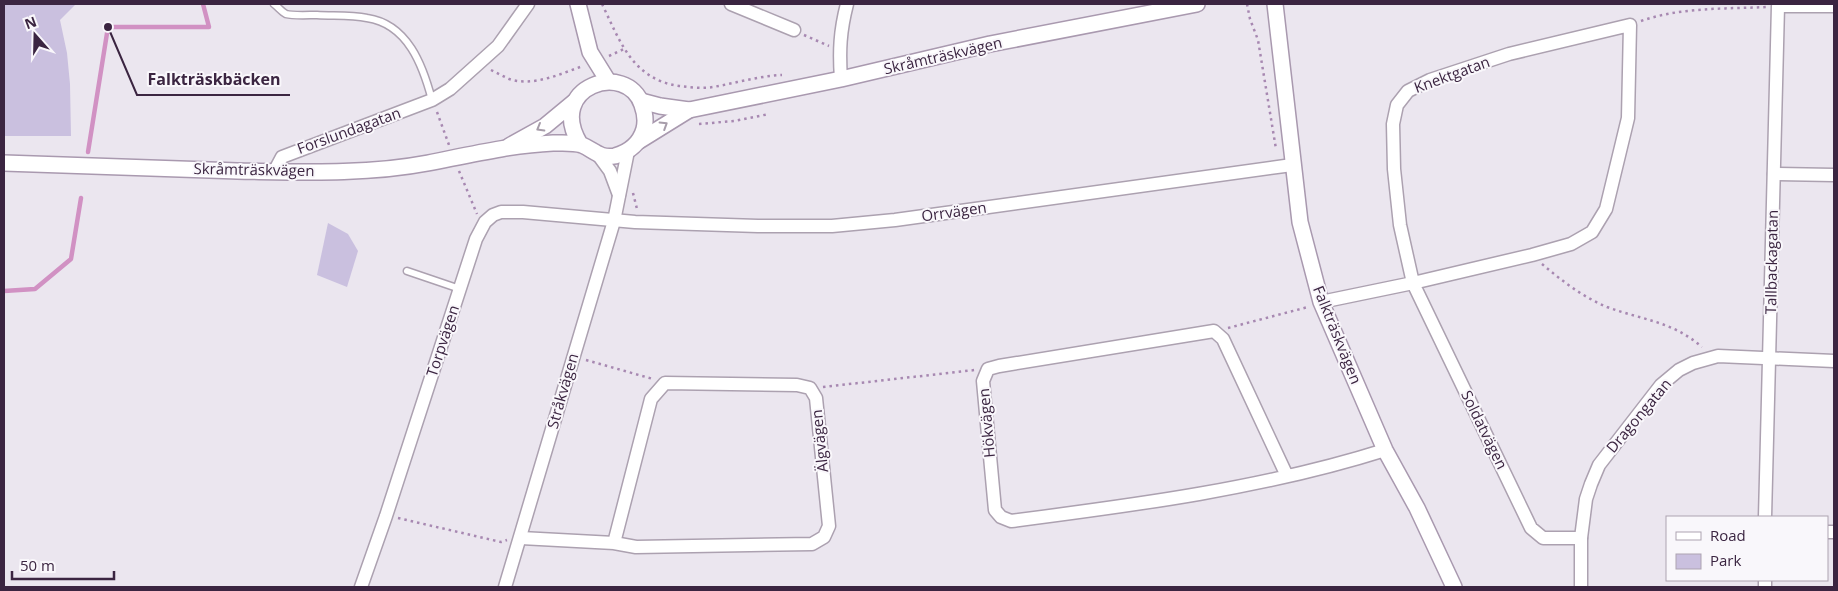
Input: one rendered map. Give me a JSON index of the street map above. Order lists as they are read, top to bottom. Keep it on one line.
{"streets":{"main road":["Skråmträskvägen","Falkträskvägen"],"street":["Knektgatan","Forslundagatan","Orrvägen","Tallbackagatan","Torpvägen","Stråkvägen","Dragongatan","Hökvägen","Soldatvägen","Älgvägen"]},"crossings":[["Skråmträskvägen","Forslundagatan"],["Skråmträskvägen","Stråkvägen"],["Knektgatan","Soldatvägen"],["Orrvägen","Falkträskvägen"],["Orrvägen","Torpvägen"],["Orrvägen","Stråkvägen"],["Tallbackagatan","Dragongatan"],["Falkträskvägen","Hökvägen"],["Torpvägen","Stråkvägen"],["Stråkvägen","Älgvägen"],["Dragongatan","Soldatvägen"]],"places":["Falkträskbäcken"],"legend":["Road","Park"],"scale_bar":"50 m","north":"top"}
